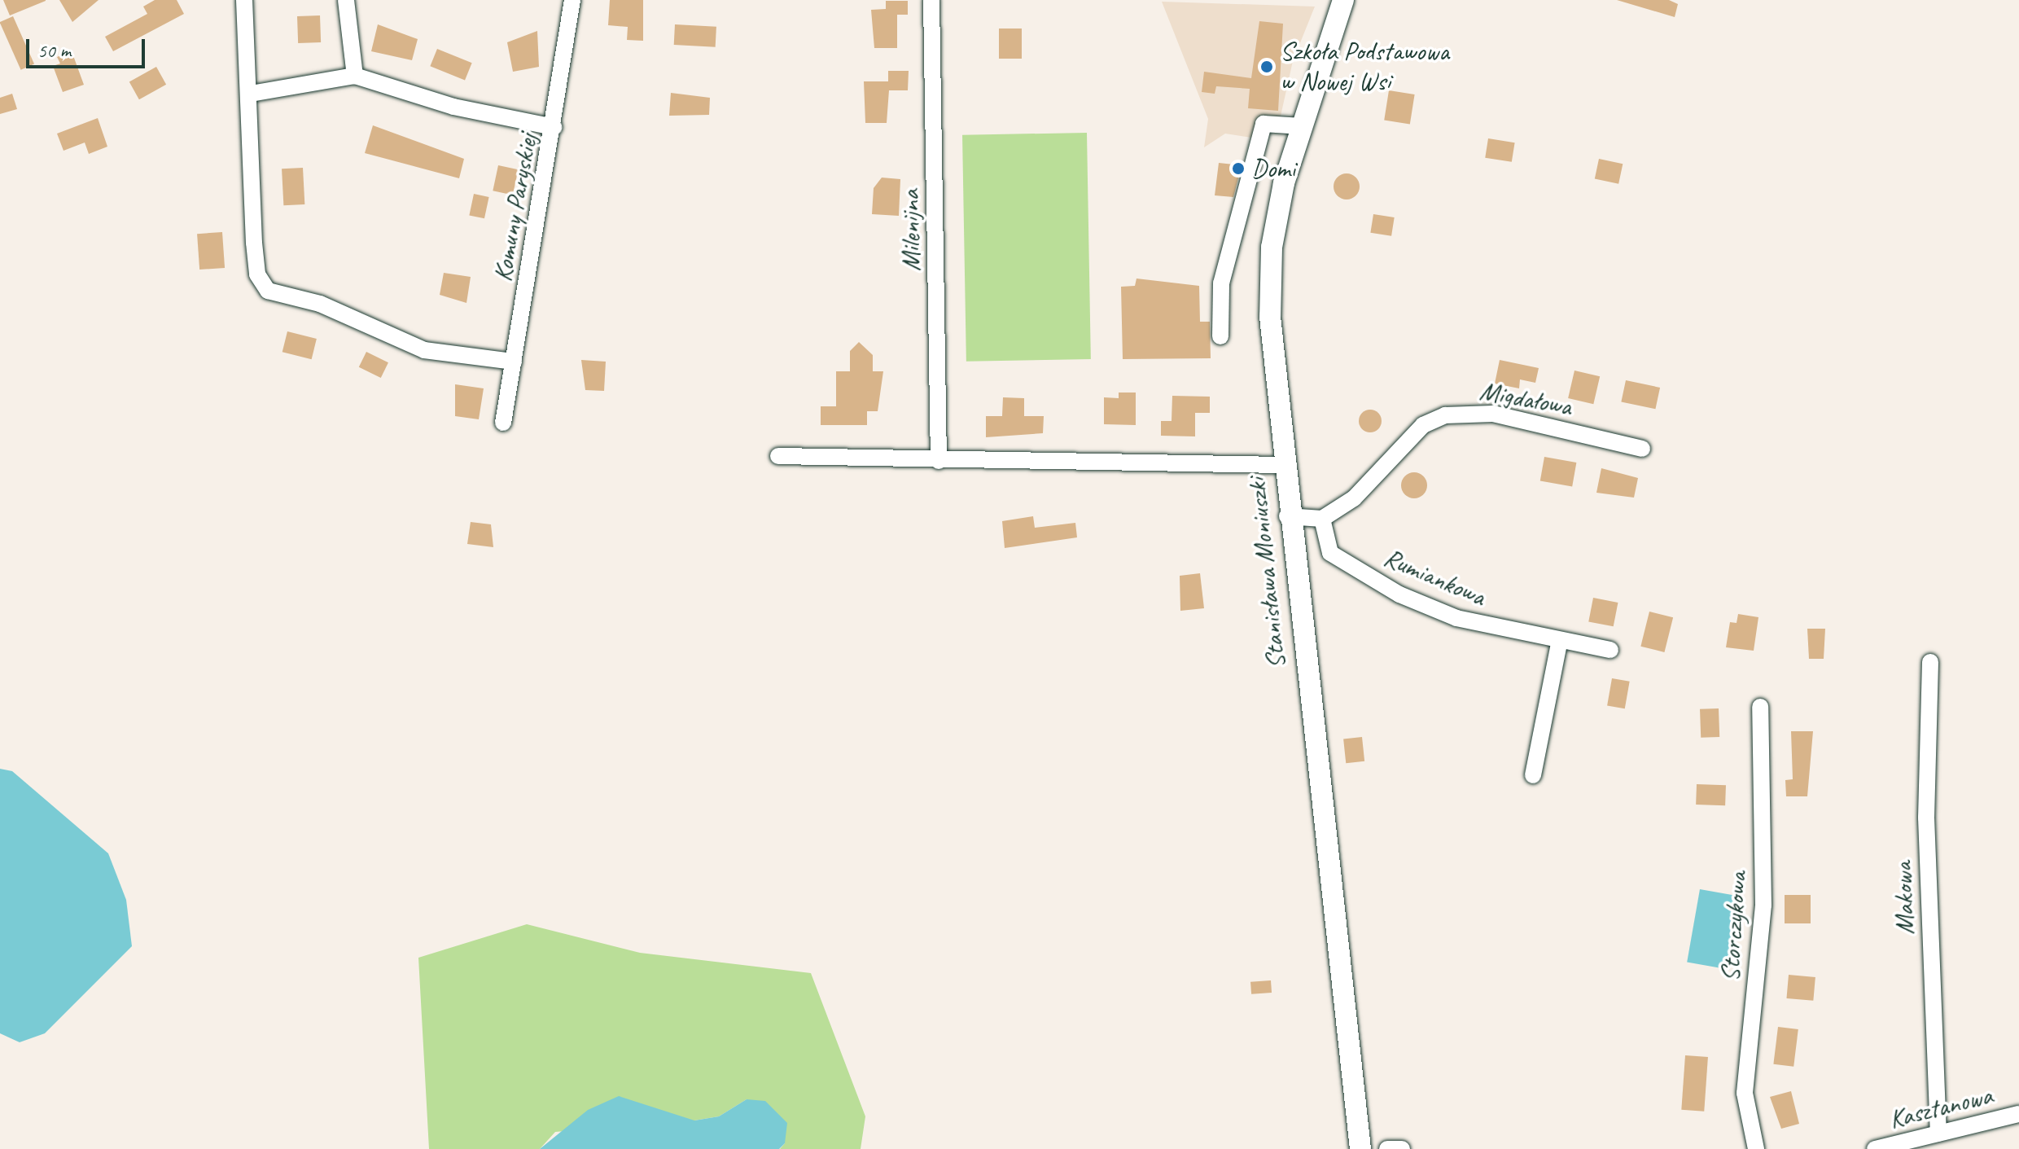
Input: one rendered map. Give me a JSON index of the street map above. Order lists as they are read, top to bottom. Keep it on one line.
{"streets":{"main road":["Stanisława Moniuszki"],"street":["Komuny Paryskiej","Milenijna","Migdałowa","Rumiankowa","Makowa","Storczykowa","Kasztanowa"]},"crossings":[["Migdałowa","Rumiankowa"],["Makowa","Kasztanowa"]],"places":["Szkoła Podstawowa w Nowej Wsi","Domi"],"scale_bar":"50 m"}
